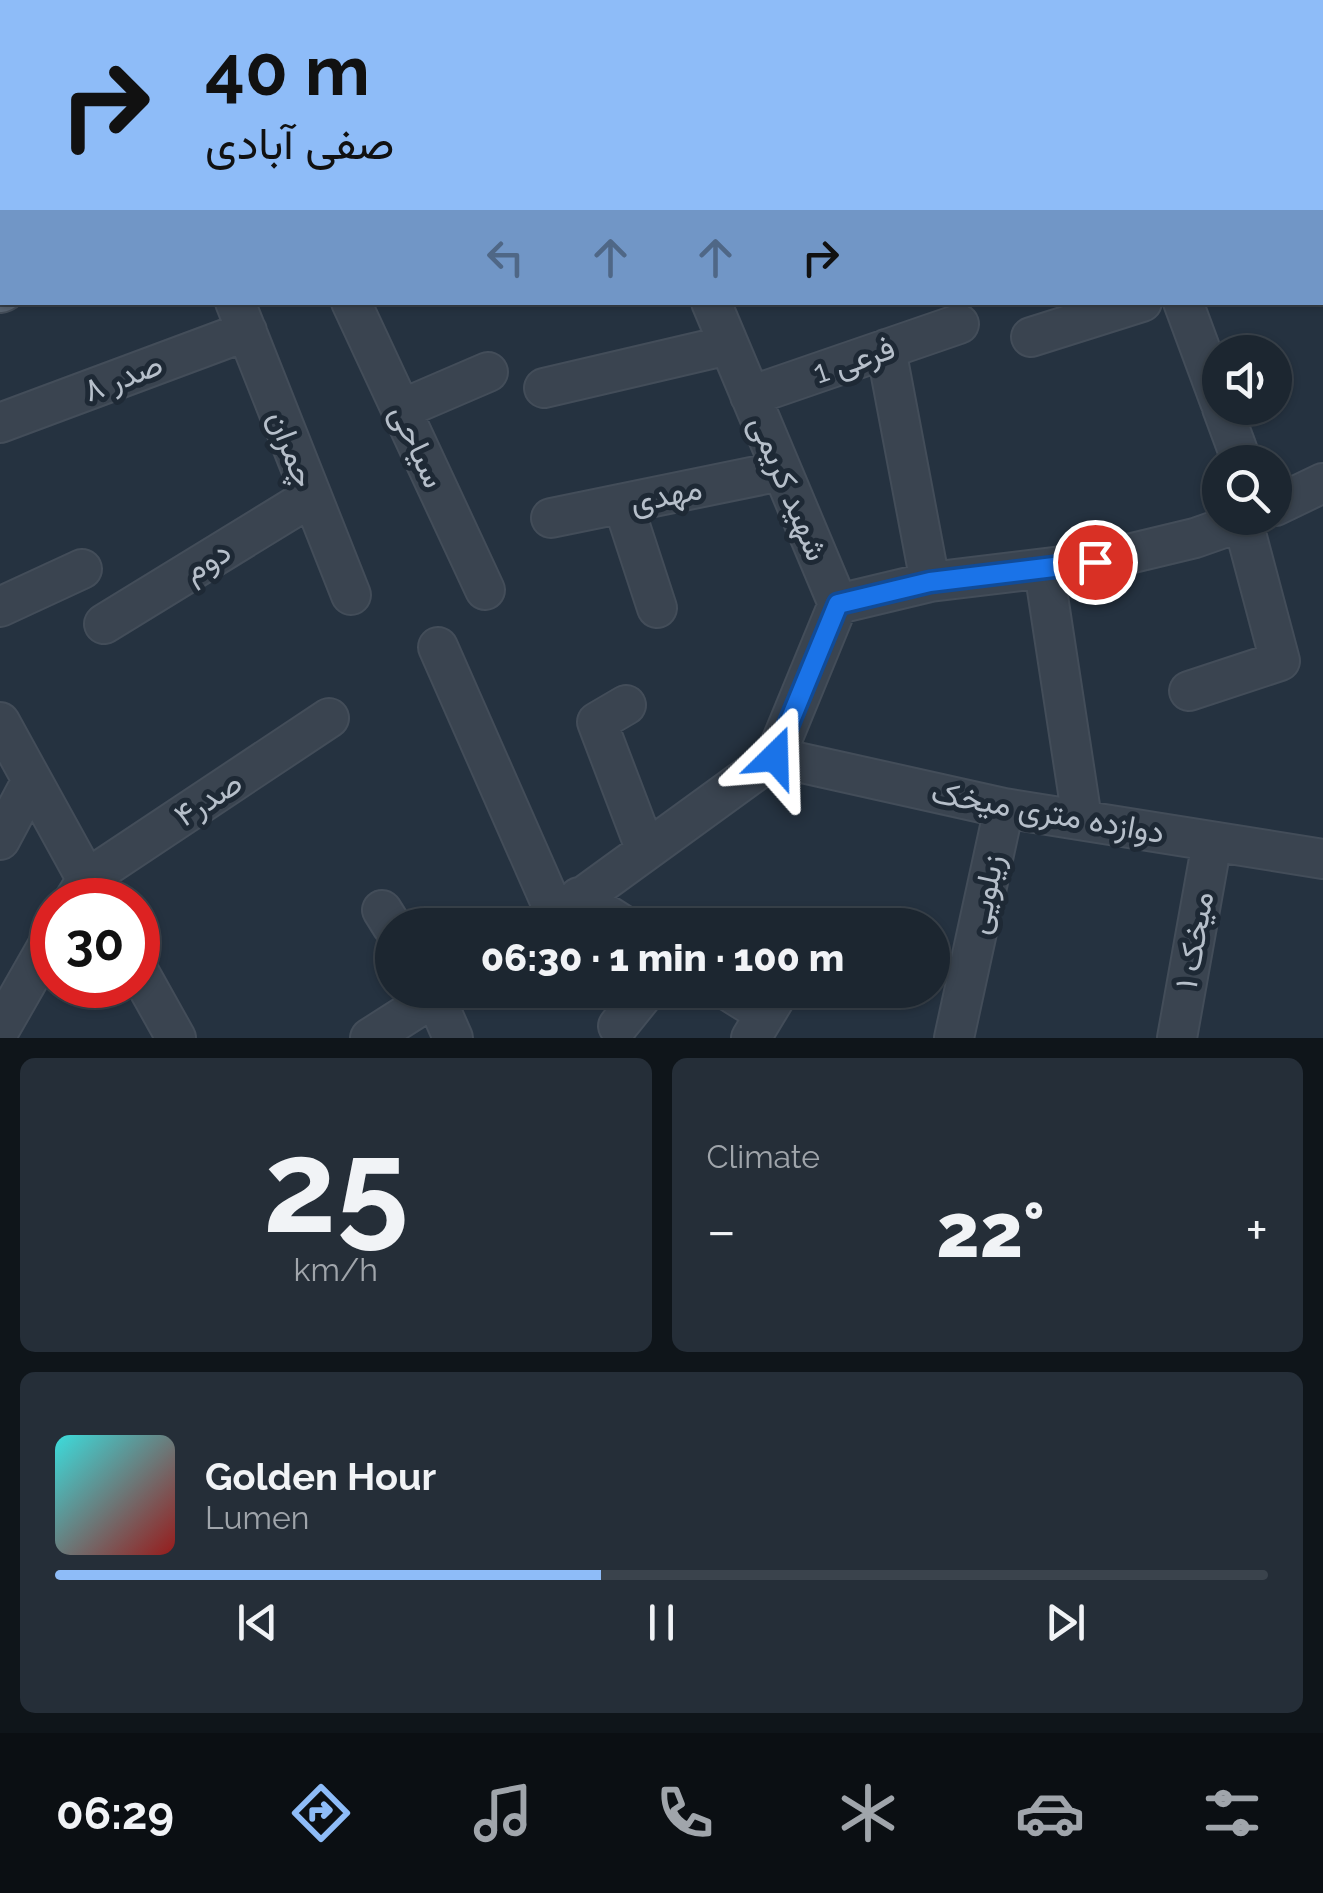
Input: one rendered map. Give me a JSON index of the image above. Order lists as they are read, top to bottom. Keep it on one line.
{"streets":{"street":["فرعی 1","صدر ۸","سیاحی","چمران","شهید کریمی","مهدی","دوم","صدر۴","دوازده متری میخک","زیلویی","میخک ۱"]},"crossings":[["فرعی 1","شهید کریمی"],["صدر ۸","چمران"],["چمران","دوم"],["شهید کریمی","مهدی"],["شهید کریمی","دوازده متری میخک"],["دوازده متری میخک","زیلویی"],["دوازده متری میخک","میخک ۱"]],"page":{"turn":["40 m","صفی آبادی"],"limit":"30","trip":"06:30 · 1 min · 100 m","tile":[["25","km/h"],"Climate"],"heat":["−","22°","+"],"song":["Golden Hour","Lumen"],"tabs":"06:29"}}
